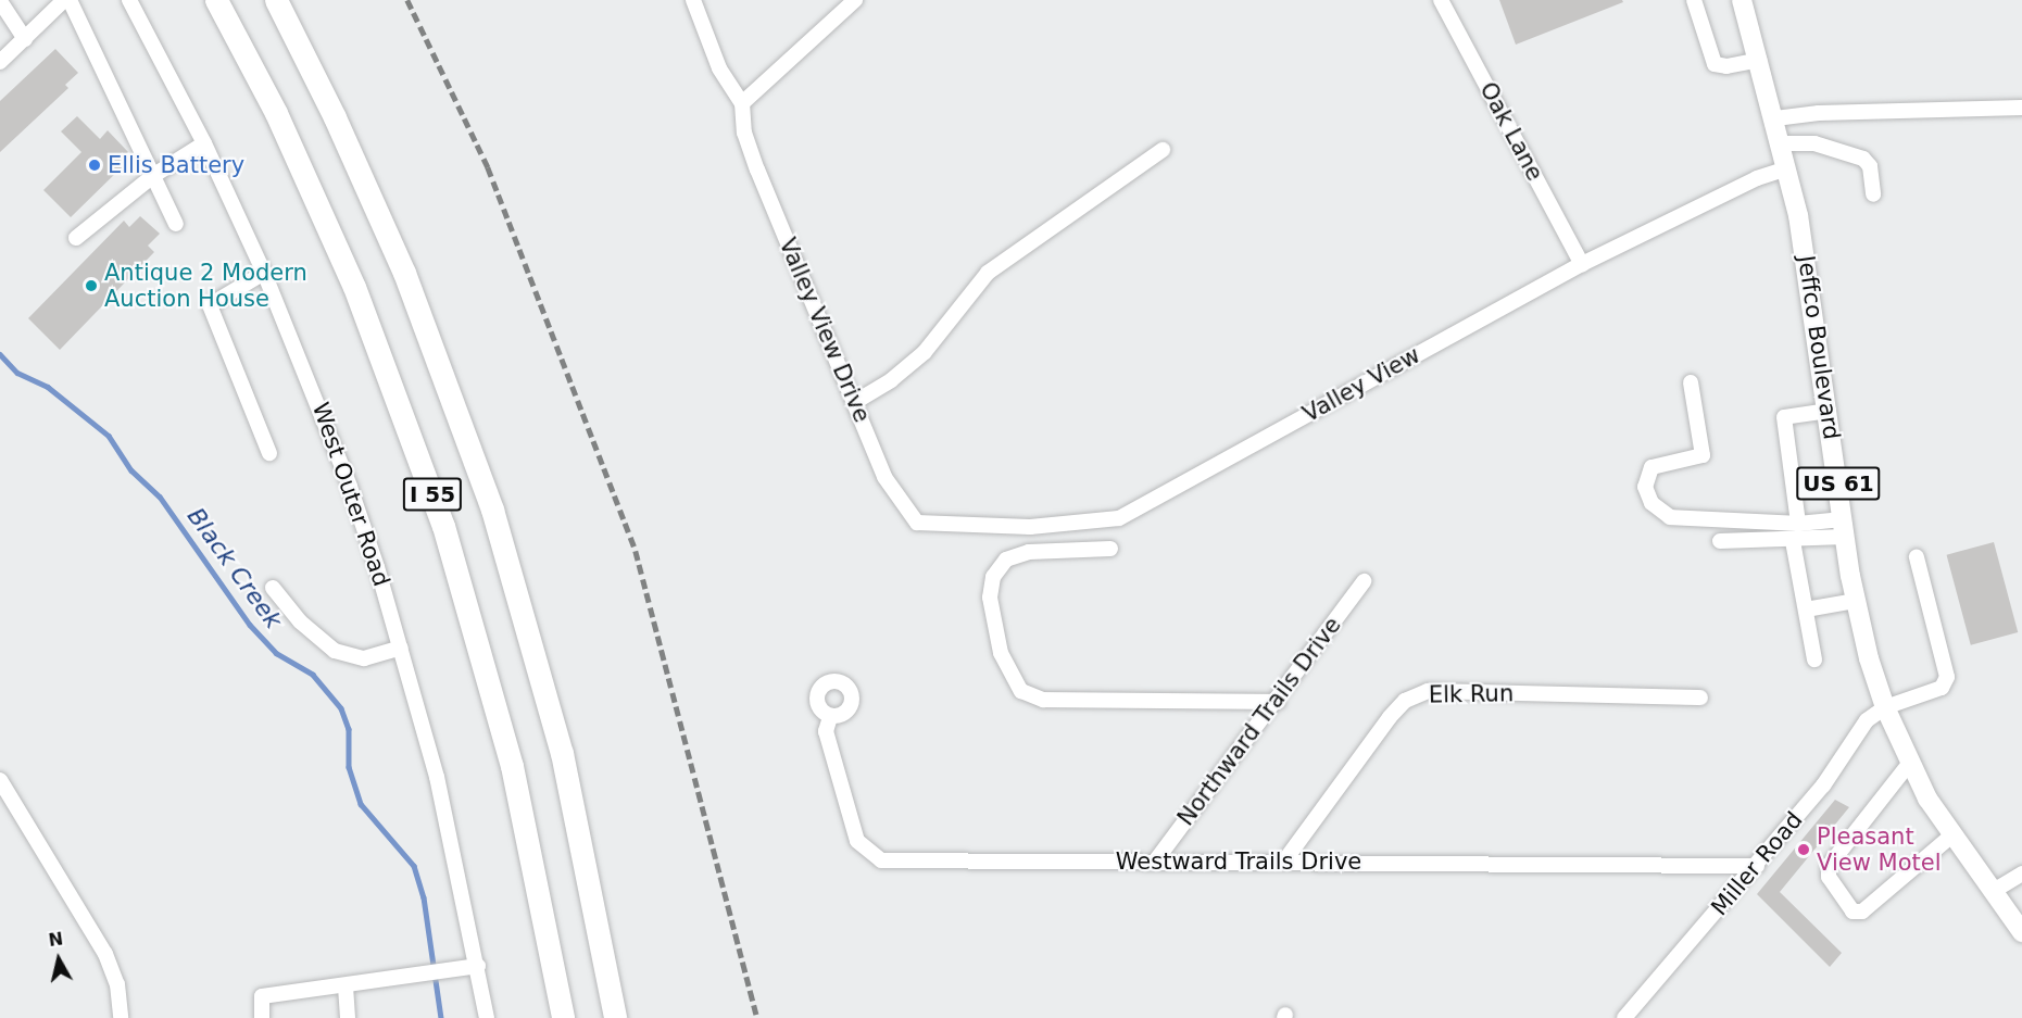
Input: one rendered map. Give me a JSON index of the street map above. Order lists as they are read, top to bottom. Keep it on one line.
{"streets":{"highway":["I 55"],"main road":["Jeffco Boulevard","US 61"],"street":["Oak Lane","Valley View Drive","Valley View","West Outer Road","Elk Run","Northward Trails Drive","Westward Trails Drive","Miller Road"]},"crossings":[["Oak Lane","Valley View"],["Valley View Drive","Valley View"],["Jeffco Boulevard","Valley View"],["Jeffco Boulevard","Miller Road"],["Elk Run","Westward Trails Drive"],["Northward Trails Drive","Westward Trails Drive"],["Westward Trails Drive","Miller Road"]],"water":["Black Creek"],"places":["Ellis Battery","Antique 2 Modern Auction House","Pleasant View Motel"],"north":"top"}
